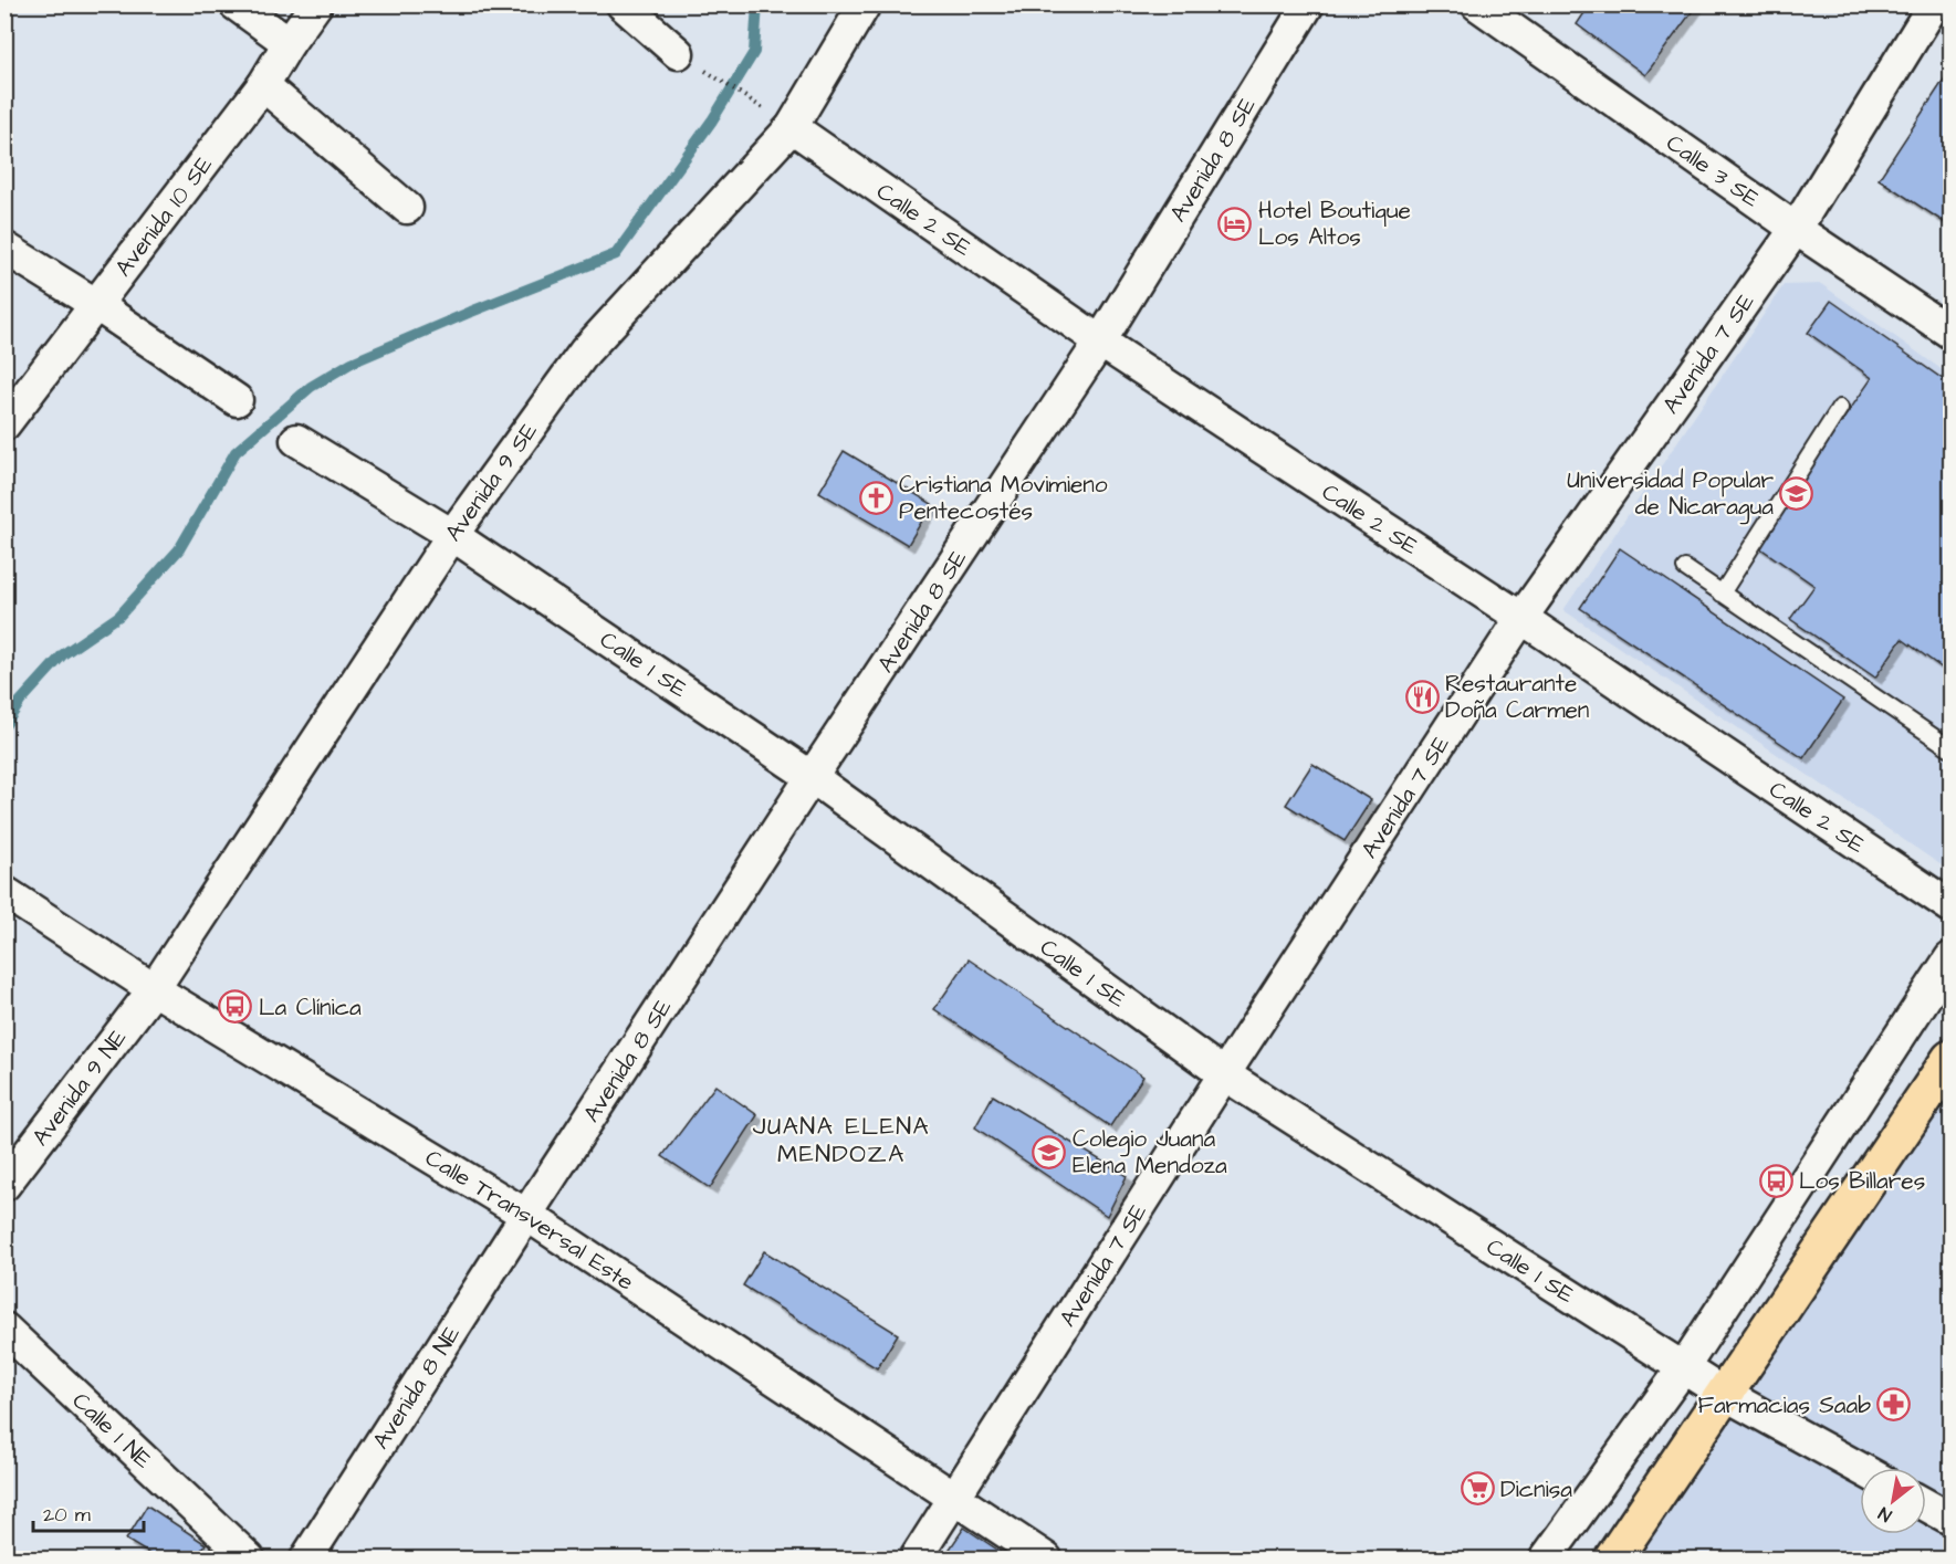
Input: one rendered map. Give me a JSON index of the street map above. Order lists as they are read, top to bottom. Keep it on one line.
{"streets":{"street":["Avenida 8 SE","Calle 3 SE","Avenida 10 SE","Calle 2 SE","Avenida 7 SE","Avenida 9 SE","Calle 1 SE","Avenida 9 NE","Calle Transversal Este","Avenida 8 NE","Calle 1 NE"]},"crossings":[["Avenida 8 SE","Calle 2 SE"],["Avenida 8 SE","Calle 1 SE"],["Avenida 8 SE","Calle Transversal Este"],["Avenida 8 SE","Avenida 8 NE"],["Calle 3 SE","Avenida 7 SE"],["Calle 2 SE","Avenida 7 SE"],["Calle 2 SE","Avenida 9 SE"],["Avenida 7 SE","Calle 1 SE"],["Avenida 7 SE","Calle Transversal Este"],["Avenida 9 SE","Calle 1 SE"],["Avenida 9 SE","Avenida 9 NE"],["Avenida 9 SE","Calle Transversal Este"],["Avenida 9 NE","Calle Transversal Este"],["Calle Transversal Este","Avenida 8 NE"]],"districts":["JUANA ELENA MENDOZA"],"places":{"hotel":["Hotel Boutique Los Altos"],"school or university":["Universidad Popular de Nicaragua","Colegio Juana Elena Mendoza"],"church":["Cristiana Movimieno Pentecostés"],"restaurant":["Restaurante Doña Carmen"],"bus stop":["La Clínica","Los Billares"],"pharmacy":["Farmacias Saab"],"supermarket":["Dicnisa"]},"scale_bar":"20 m","north":"bottom left"}
